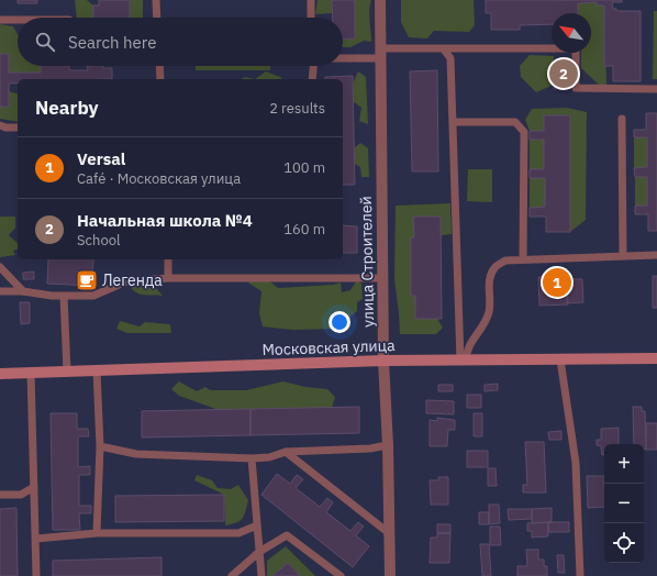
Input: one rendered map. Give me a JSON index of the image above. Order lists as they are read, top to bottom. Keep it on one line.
{"streets":{"street":["улица Строителей","Московская улица"]},"crossings":[["улица Строителей","Московская улица"]],"places":{"cafe":["Легенда"]},"north":"top left","page":{"search":"Search here","pins":["2","1"],"heading":["Nearby","2 results"],"list":[{"mark":"1","name":"Versal","note":"Café · Московская улица","value":"100 m"},{"mark":"2","name":"Начальная школа №4","note":"School","value":"160 m"}],"map_buttons":["+","−"]}}
